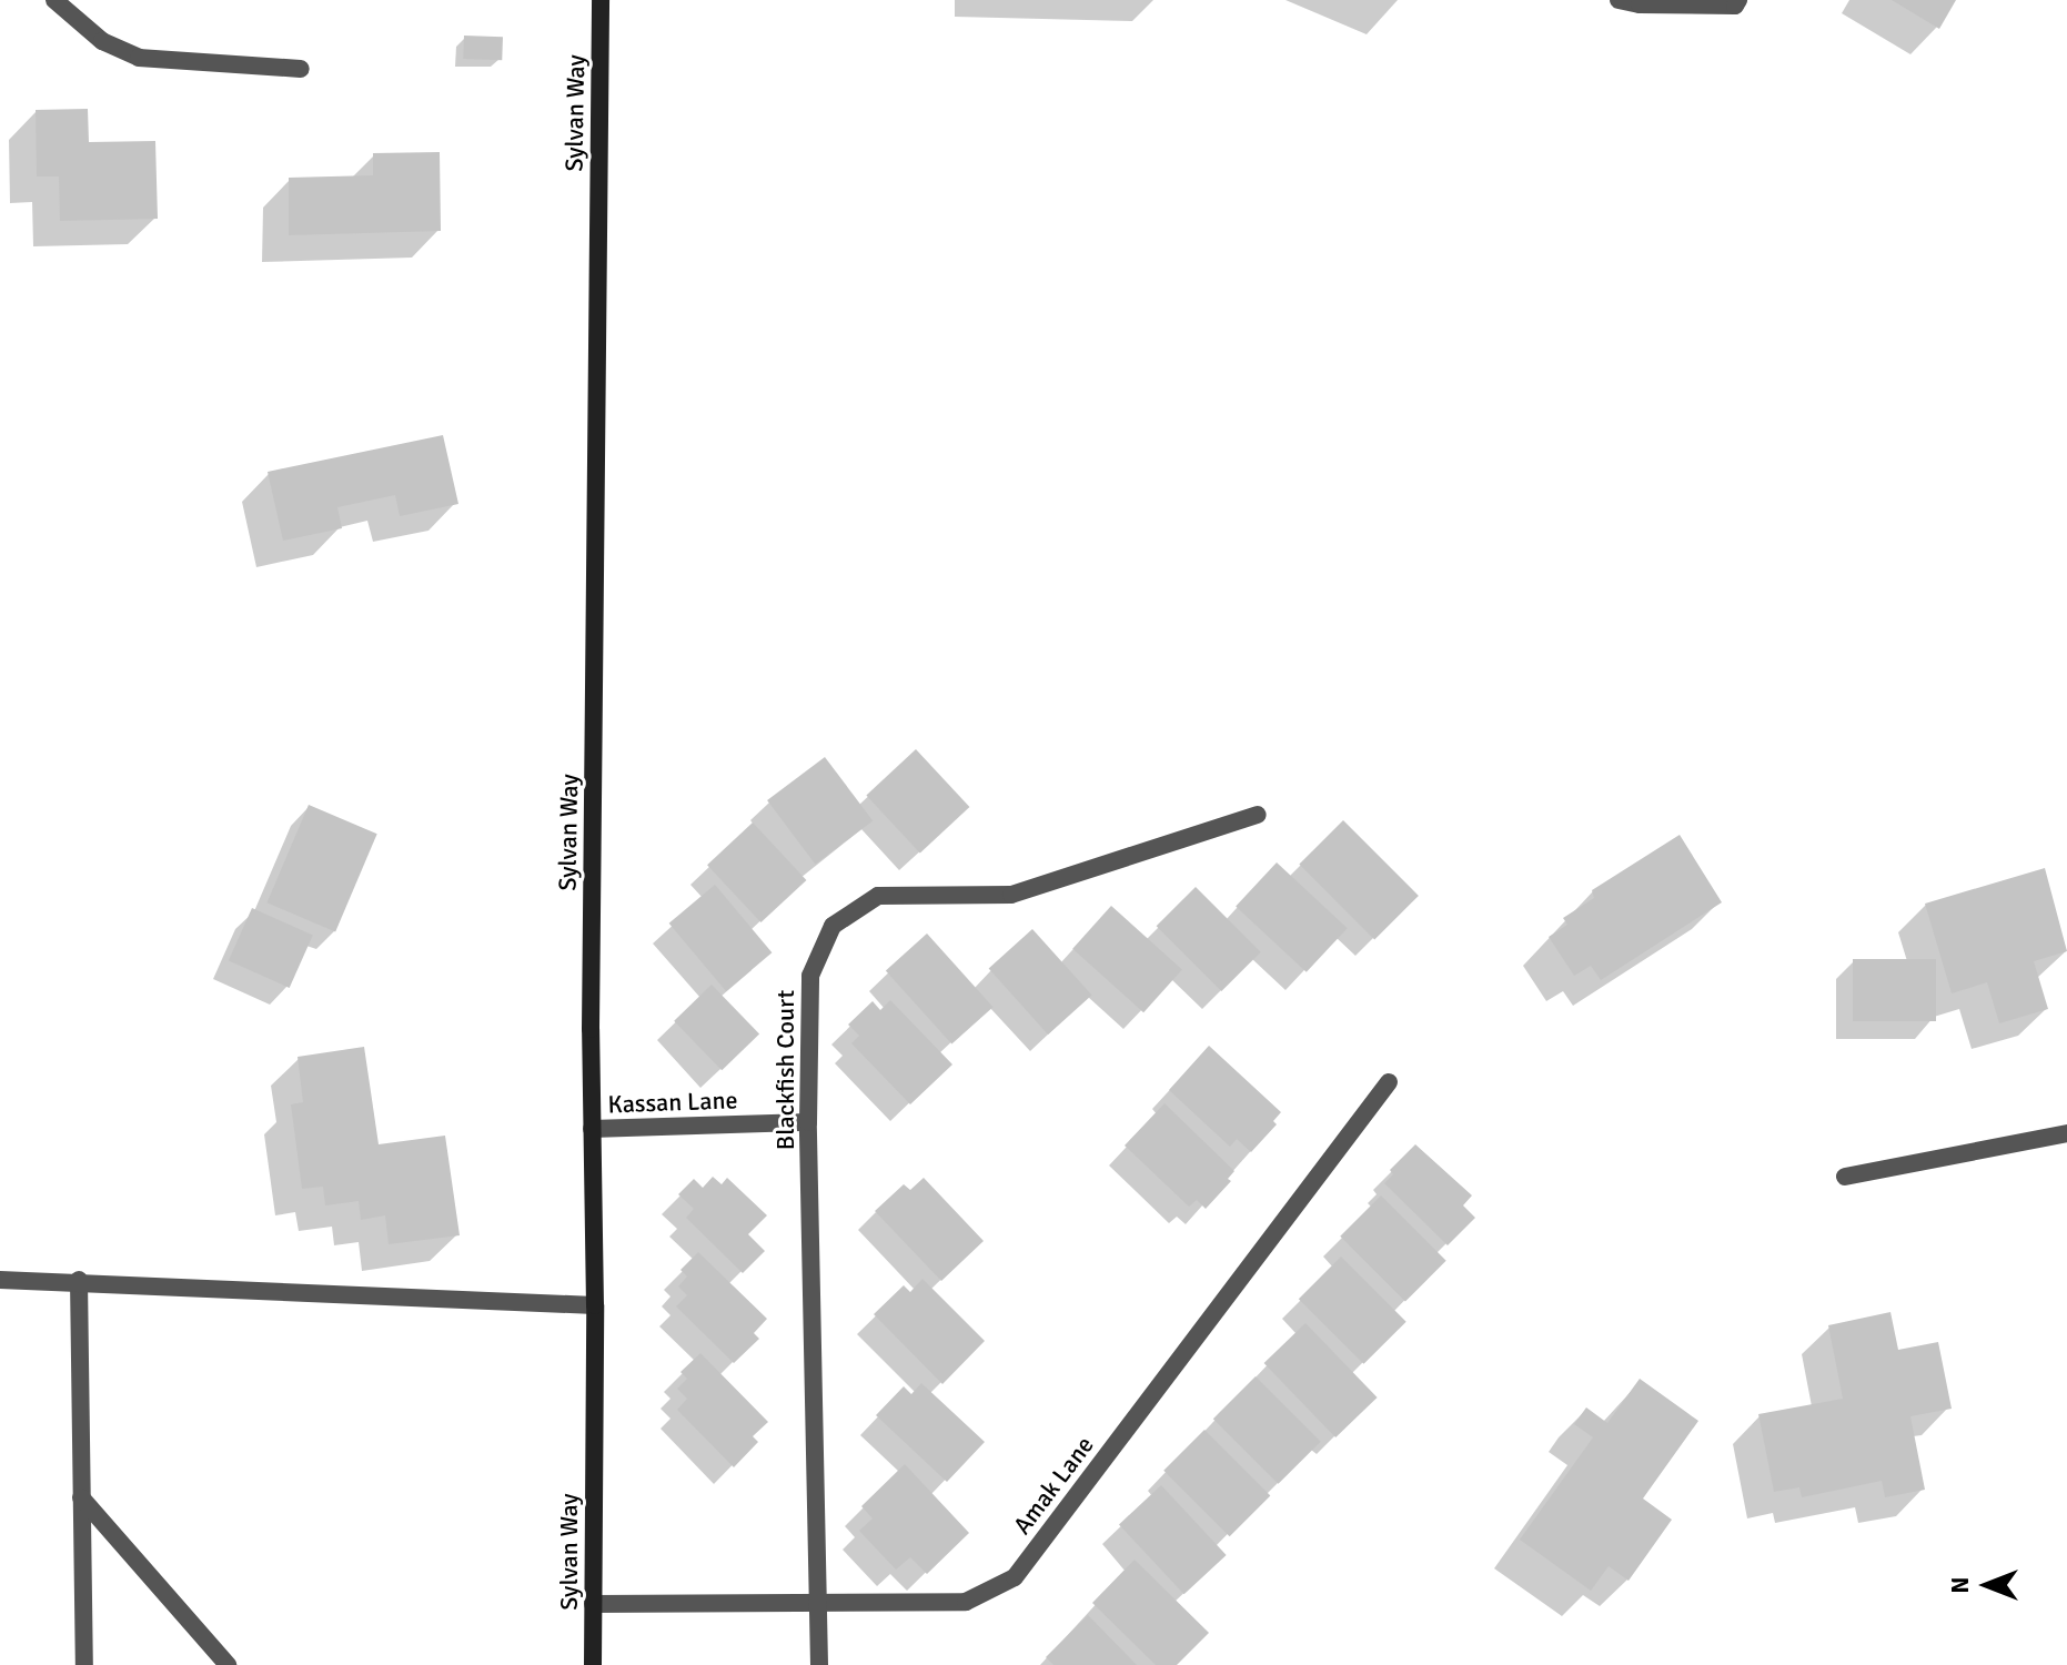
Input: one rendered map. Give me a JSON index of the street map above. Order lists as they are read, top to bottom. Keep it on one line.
{"streets":{"main road":["Sylvan Way"],"street":["Blackfish Court","Kassan Lane","Amak Lane"]},"crossings":[["Sylvan Way","Kassan Lane"],["Sylvan Way","Amak Lane"],["Blackfish Court","Kassan Lane"],["Blackfish Court","Amak Lane"]],"north":"left"}
